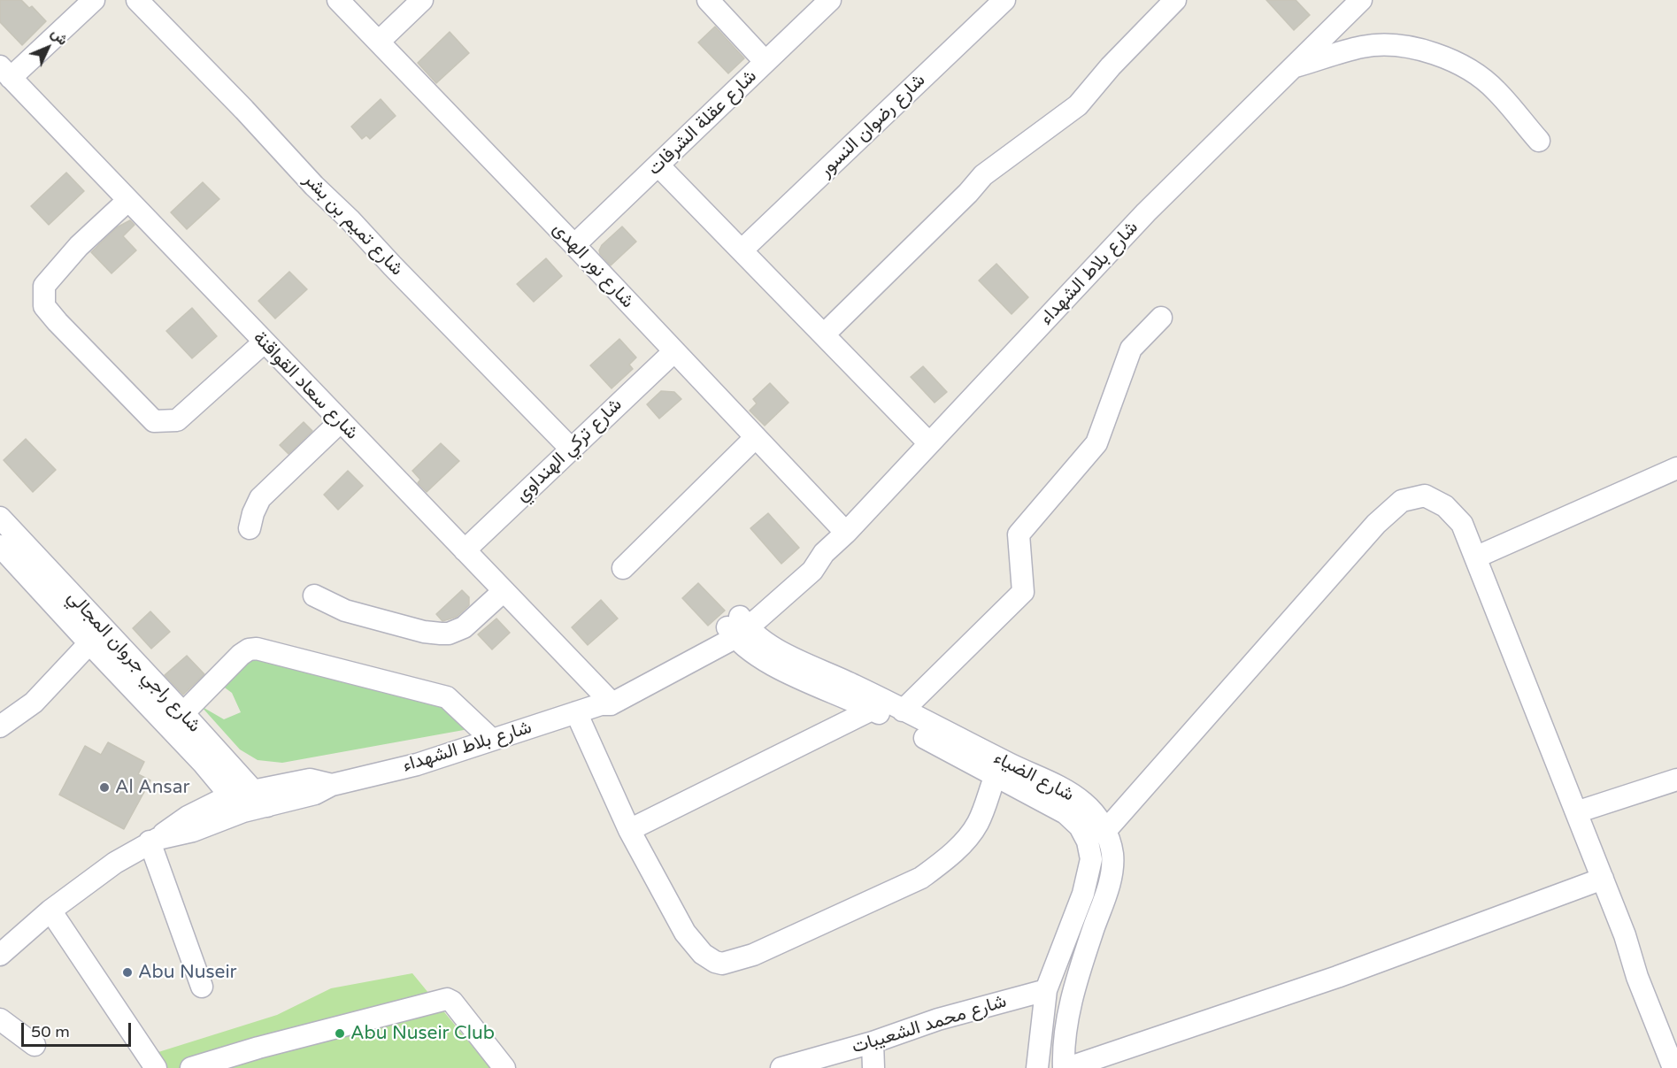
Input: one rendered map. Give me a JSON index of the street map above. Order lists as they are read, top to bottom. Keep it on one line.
{"streets":{"street":["شارع عقلة الشرفات","شارع رضوان النسور","شارع تميم بن بشر","شارع نور الهدى","شارع بلاط الشهداء","شارع سعاد القواقنة","شارع تركي الهنداوي","شارع راجي جروان المجالي","شارع الضياء","شارع محمد الشعيبات"]},"crossings":[["شارع عقلة الشرفات","شارع نور الهدى"],["شارع تميم بن بشر","شارع تركي الهنداوي"],["شارع نور الهدى","شارع بلاط الشهداء"],["شارع نور الهدى","شارع تركي الهنداوي"],["شارع بلاط الشهداء","شارع سعاد القواقنة"],["شارع بلاط الشهداء","شارع راجي جروان المجالي"],["شارع بلاط الشهداء","شارع الضياء"],["شارع سعاد القواقنة","شارع تركي الهنداوي"],["شارع الضياء","شارع محمد الشعيبات"]],"places":["Al Ansar","Abu Nuseir","Abu Nuseir Club"],"scale_bar":"50 m","north":"top right"}
